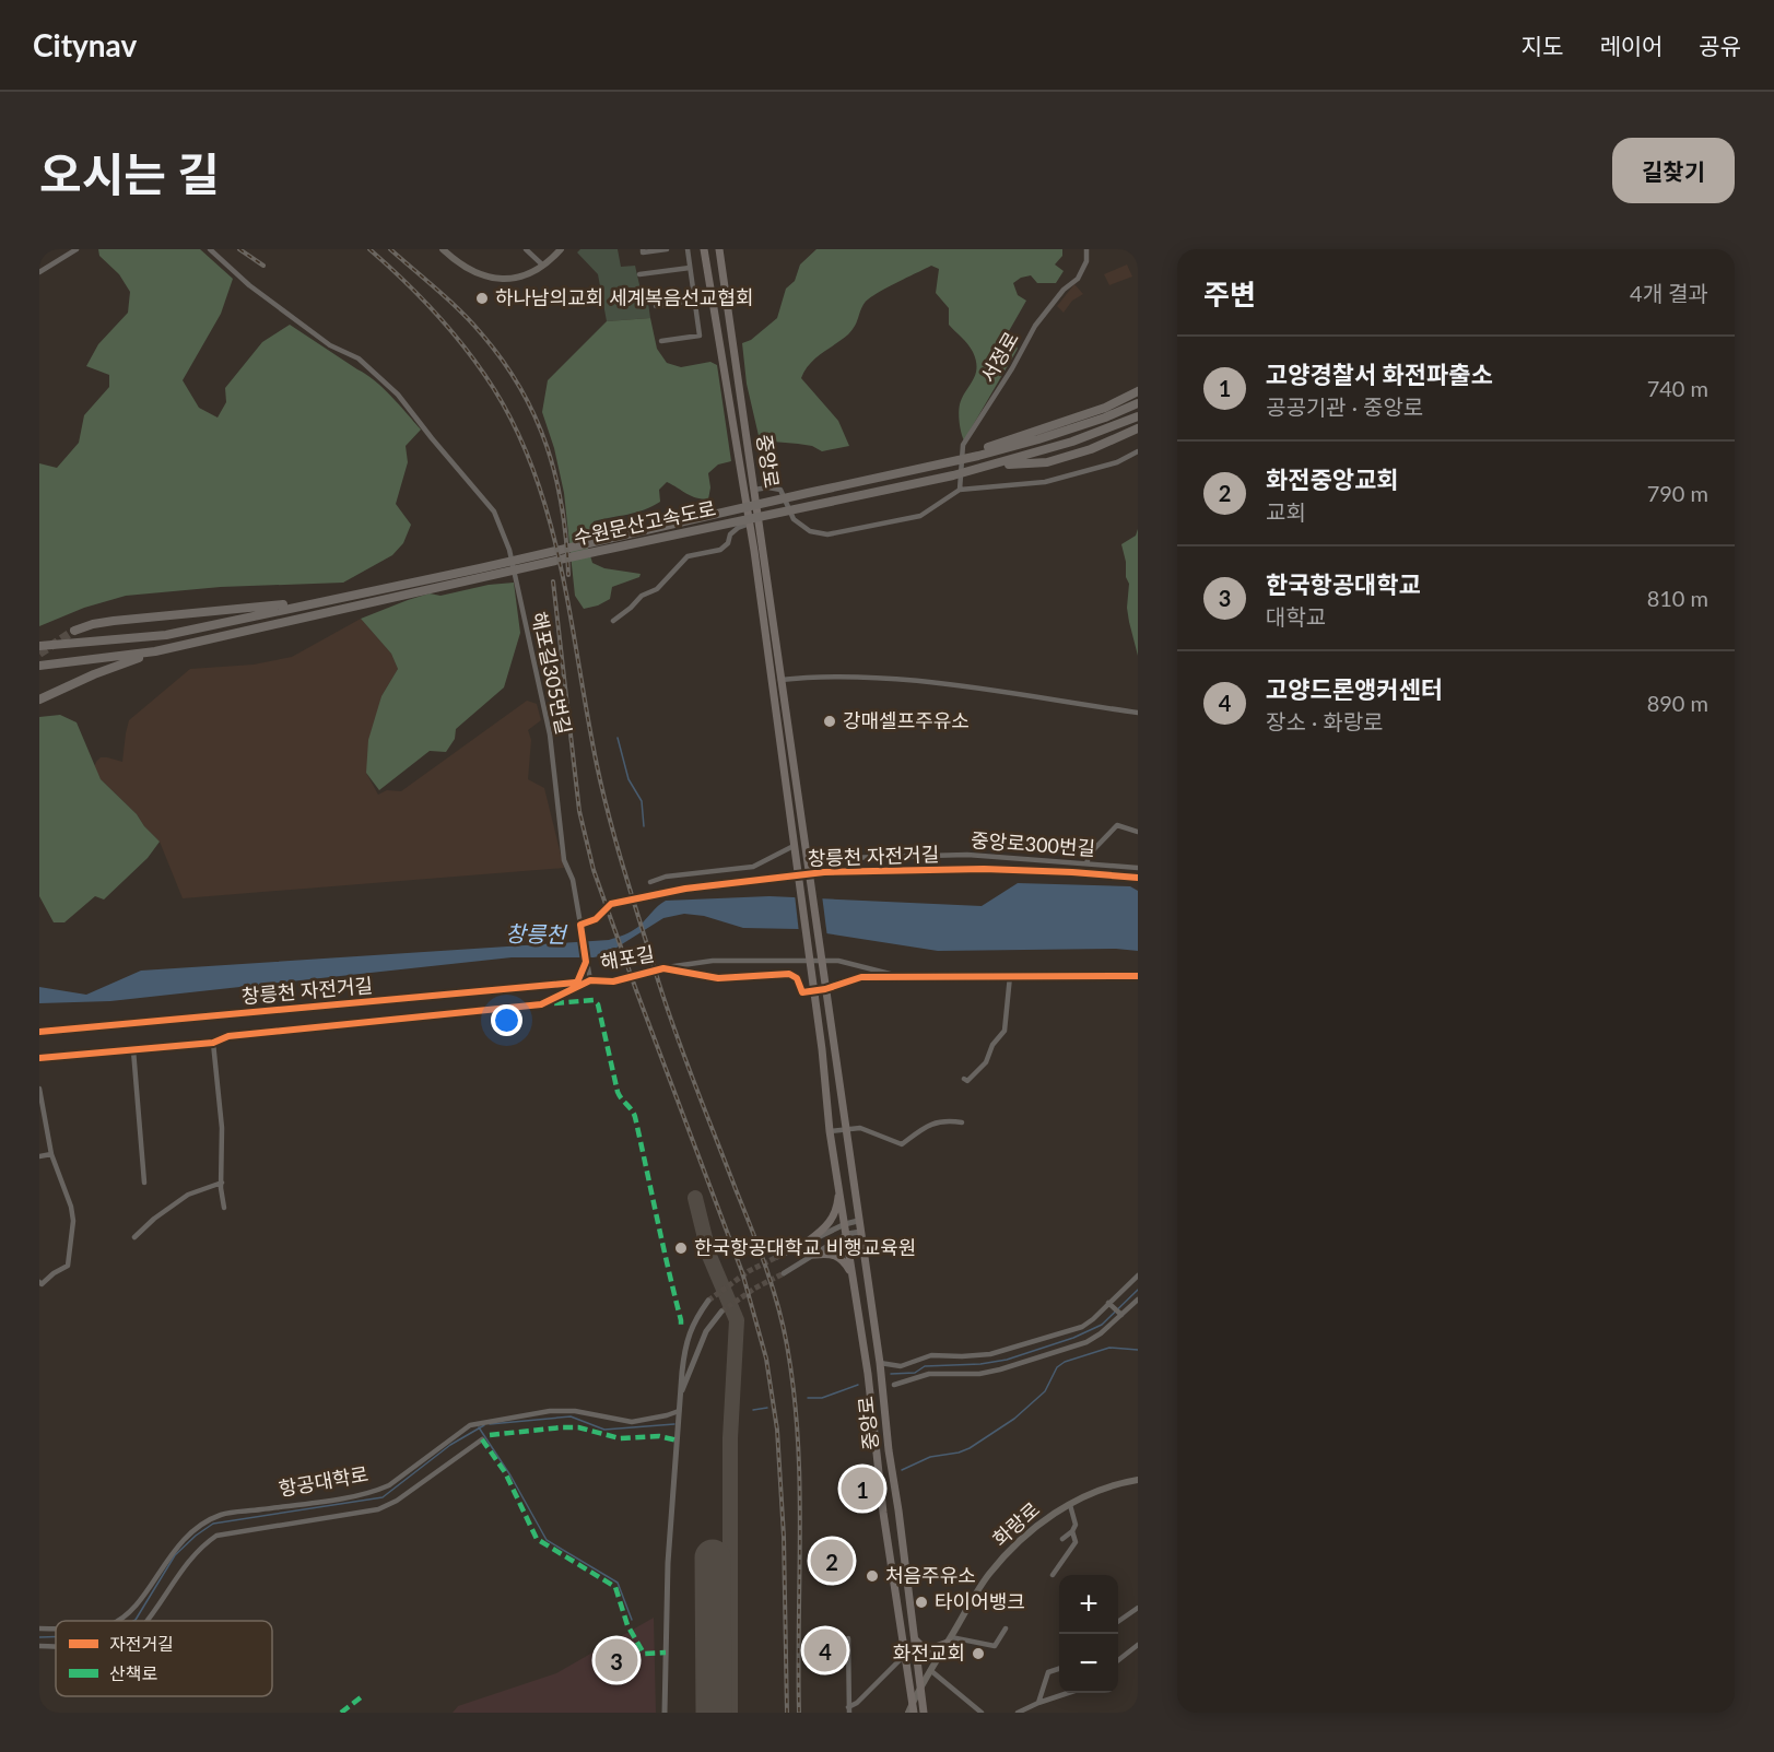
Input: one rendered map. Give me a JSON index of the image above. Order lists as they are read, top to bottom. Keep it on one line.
{"streets":{"highway":["수원문산고속도로"],"main road":["중앙로","화랑로"],"street":["서정로","해포길305번길","중앙로300번길","해포길","항공대학로"],"cycle path":["창릉천 자전거길"]},"crossings":[["중앙로","중앙로300번길"],["중앙로","해포길"],["중앙로","화랑로"],["해포길305번길","해포길"]],"water":["창릉천"],"places":["하나남의교회 세계복음선교협회","강매셀프주유소","한국항공대학교 비행교육원","처음주유소","타이어뱅크","화전교회"],"legend":["자전거길","산책로"],"page":{"header":"Citynav","nav":["지도","레이어","공유"],"title":"오시는 길","buttons":"길찾기","heading":["주변","4개 결과"],"list":[{"mark":"1","name":"고양경찰서 화전파출소","note":"공공기관 · 중앙로","value":"740 m"},{"mark":"2","name":"화전중앙교회","note":"교회","value":"790 m"},{"mark":"3","name":"한국항공대학교","note":"대학교","value":"810 m"},{"mark":"4","name":"고양드론앵커센터","note":"장소 · 화랑로","value":"890 m"}],"pins":["1","2","4","3"],"map_buttons":["+","−"]}}
